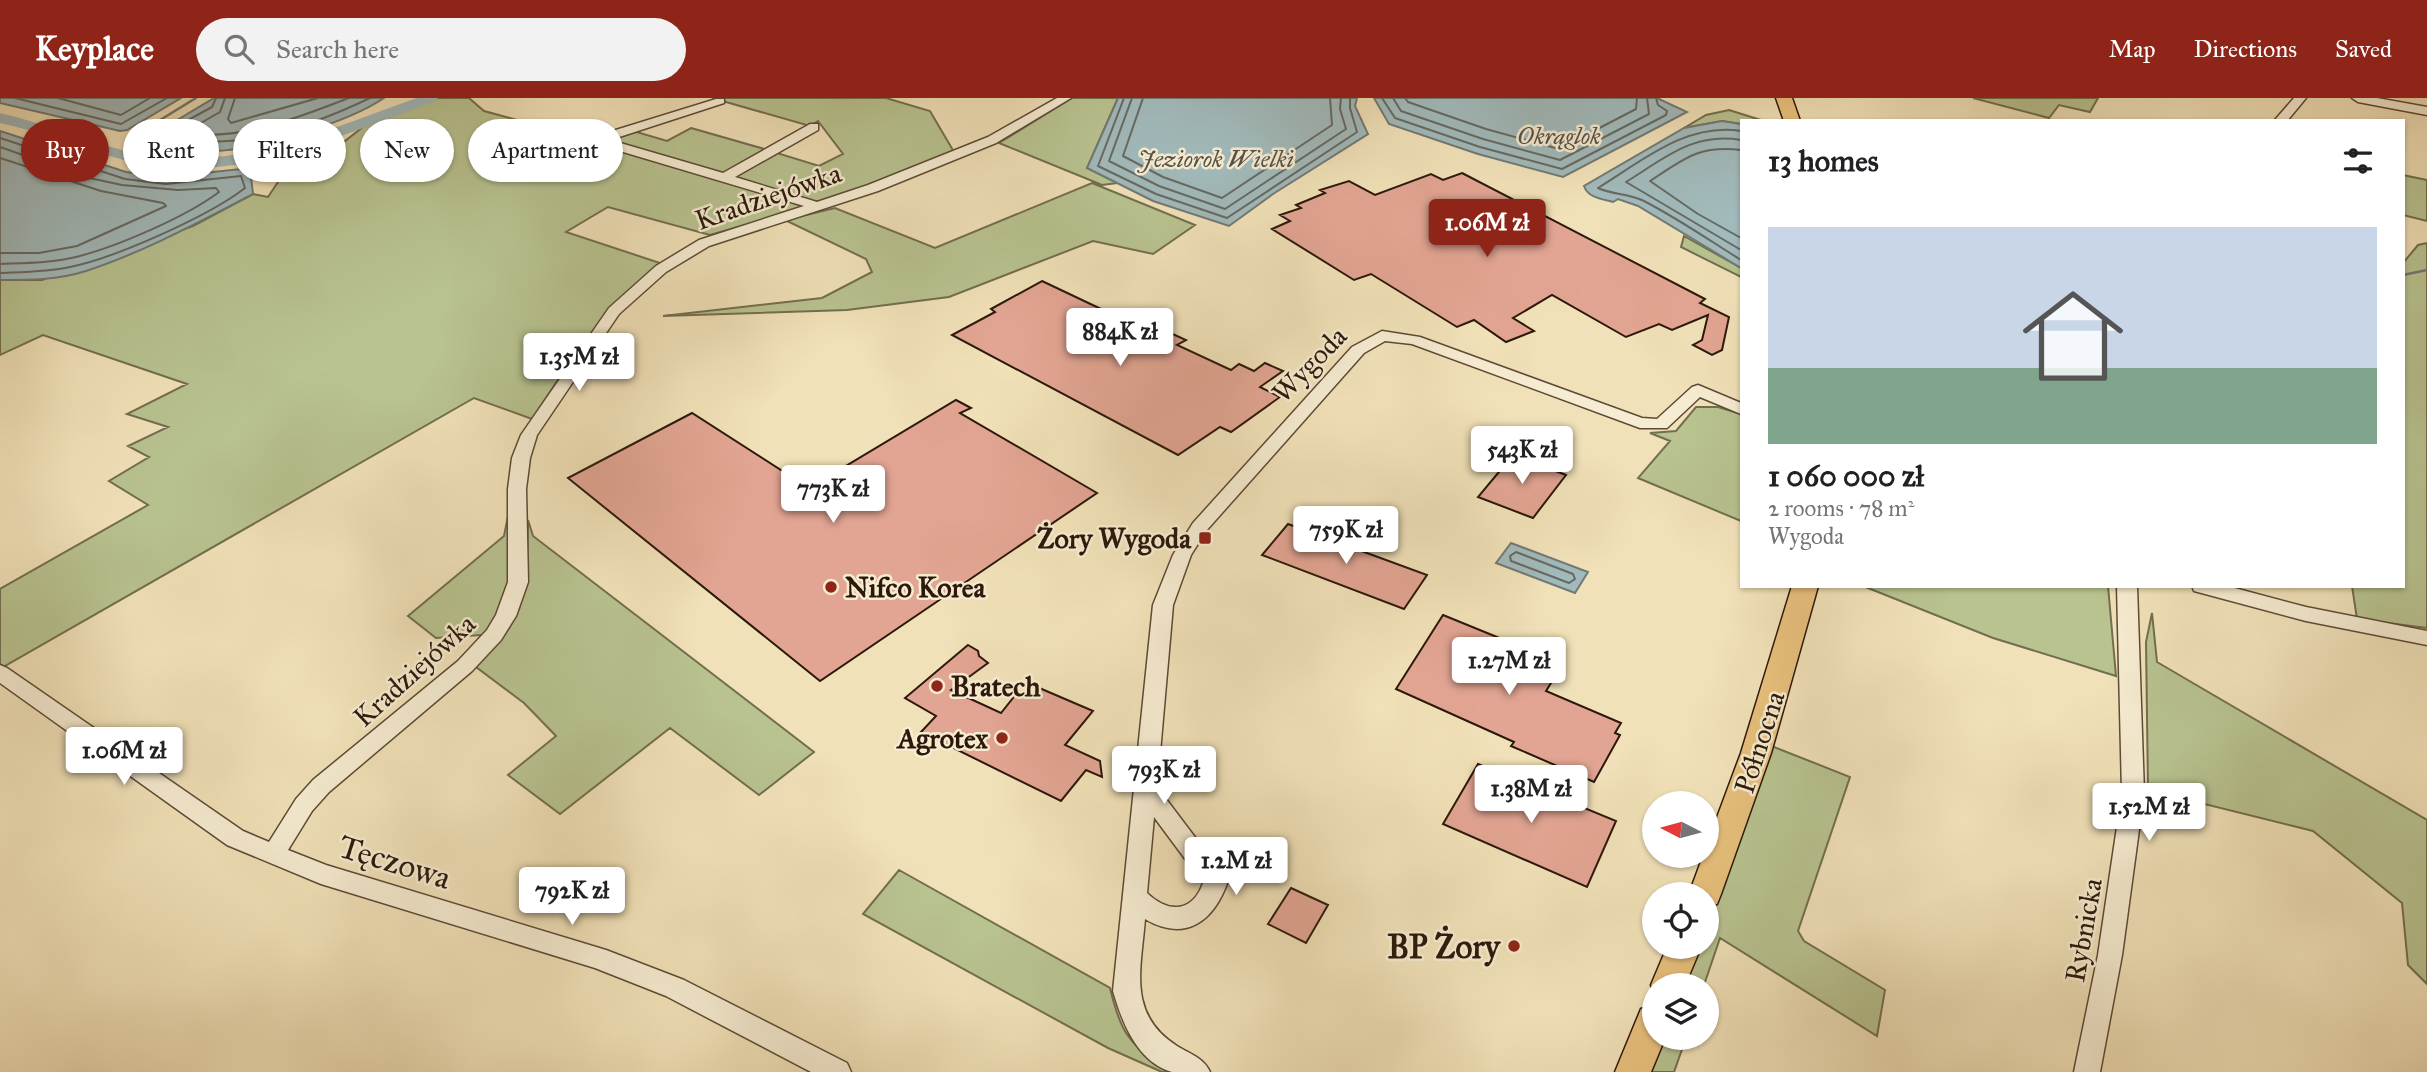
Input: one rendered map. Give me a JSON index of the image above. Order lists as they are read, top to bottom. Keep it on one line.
{"streets":{"main road":["Północna"],"street":["Kradziejówka","Wygoda","Tęczowa","Rybnicka"]},"crossings":[["Kradziejówka","Tęczowa"]],"water":["Okrąglok","Jeziorok Wielki"],"places":{"transit":["Żory Wygoda"],"other":["Nifco Korea","Bratech","Agrotex","BP Żory"]},"north":"left","page":{"header":"Keyplace","search":"Search here","nav":["Map","Directions","Saved"],"chip":["Buy","Rent","Filters","New","Apartment"],"heading":"13 homes","price":["1.06M zł","884K zł","1.35M zł","543K zł","773K zł","759K zł","1.27M zł","1.06M zł","793K zł","1.38M zł","1.52M zł","1.2M zł","792K zł"],"list":[{"name":"1 060 000 zł","note":"2 rooms · 78 m² · Wygoda"}]}}
